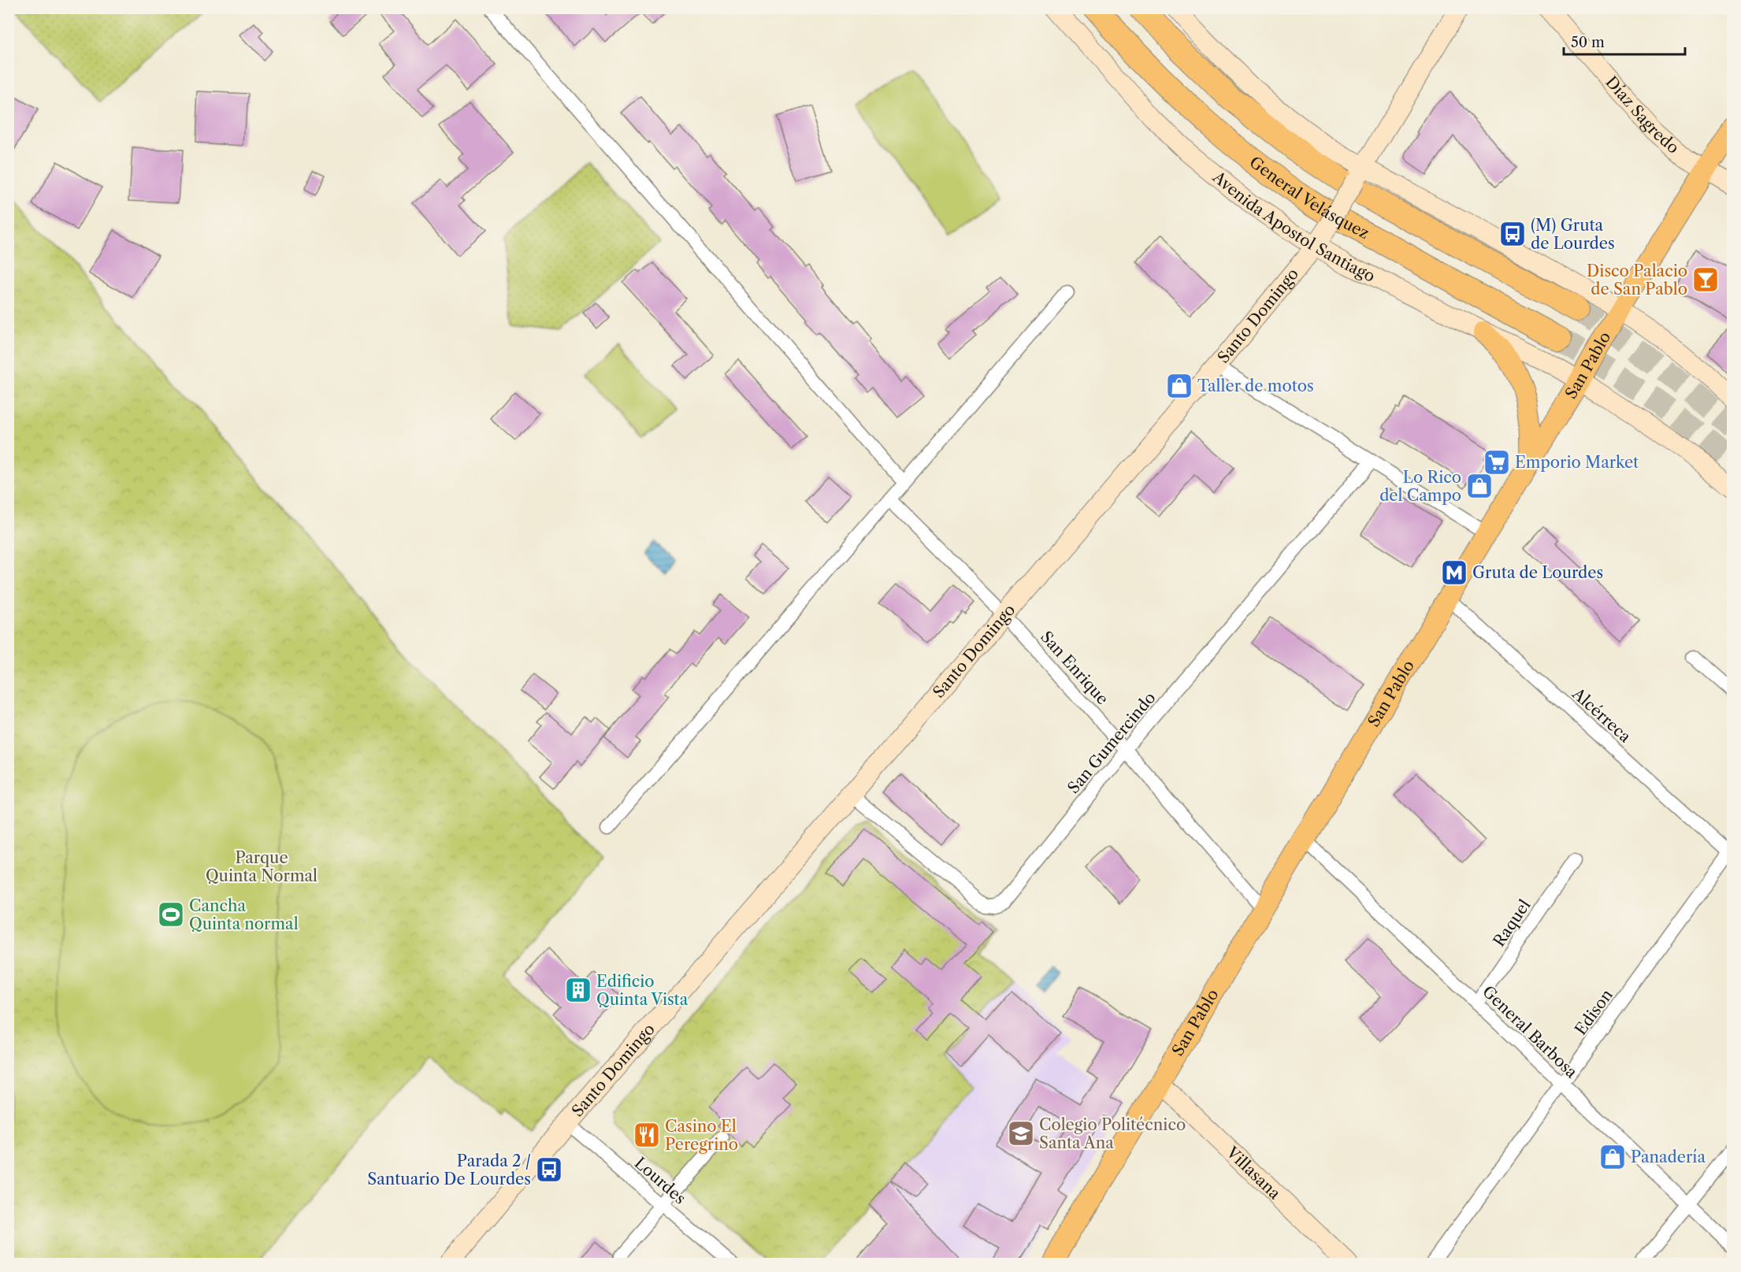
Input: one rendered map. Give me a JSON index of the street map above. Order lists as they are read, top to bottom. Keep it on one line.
{"streets":{"highway":["General Velásquez"],"main road":["San Pablo"],"street":["Díaz Sagredo","Avenida Apostol Santiago","Santo Domingo","San Enrique","Alcérreca","San Gumercindo","Raquel","Edison","General Barbosa","Villasana","Lourdes"]},"crossings":[["Díaz Sagredo","San Pablo"],["Avenida Apostol Santiago","Santo Domingo"],["Avenida Apostol Santiago","San Pablo"],["Santo Domingo","San Enrique"],["Santo Domingo","San Gumercindo"],["Santo Domingo","Lourdes"],["San Pablo","San Enrique"],["San Pablo","Alcérreca"],["San Pablo","General Barbosa"],["San Pablo","Villasana"],["San Enrique","San Gumercindo"],["Alcérreca","Edison"],["Raquel","General Barbosa"],["Edison","General Barbosa"]],"parks":["Parque Quinta Normal"],"places":{"bus stop":["(M) Gruta de Lourdes","Parada 2 / Santuario De Lourdes"],"bar":["Disco Palacio de San Pablo"],"shop":["Taller de motos","Lo Rico del Campo","Panadería"],"supermarket":["Emporio Market"],"metro station":["Gruta de Lourdes"],"sports":["Cancha Quinta normal"],"building":["Edificio Quinta Vista"],"school or university":["Colegio Politécnico Santa Ana"],"restaurant":["Casino El Peregrino"]},"scale_bar":"50 m"}
